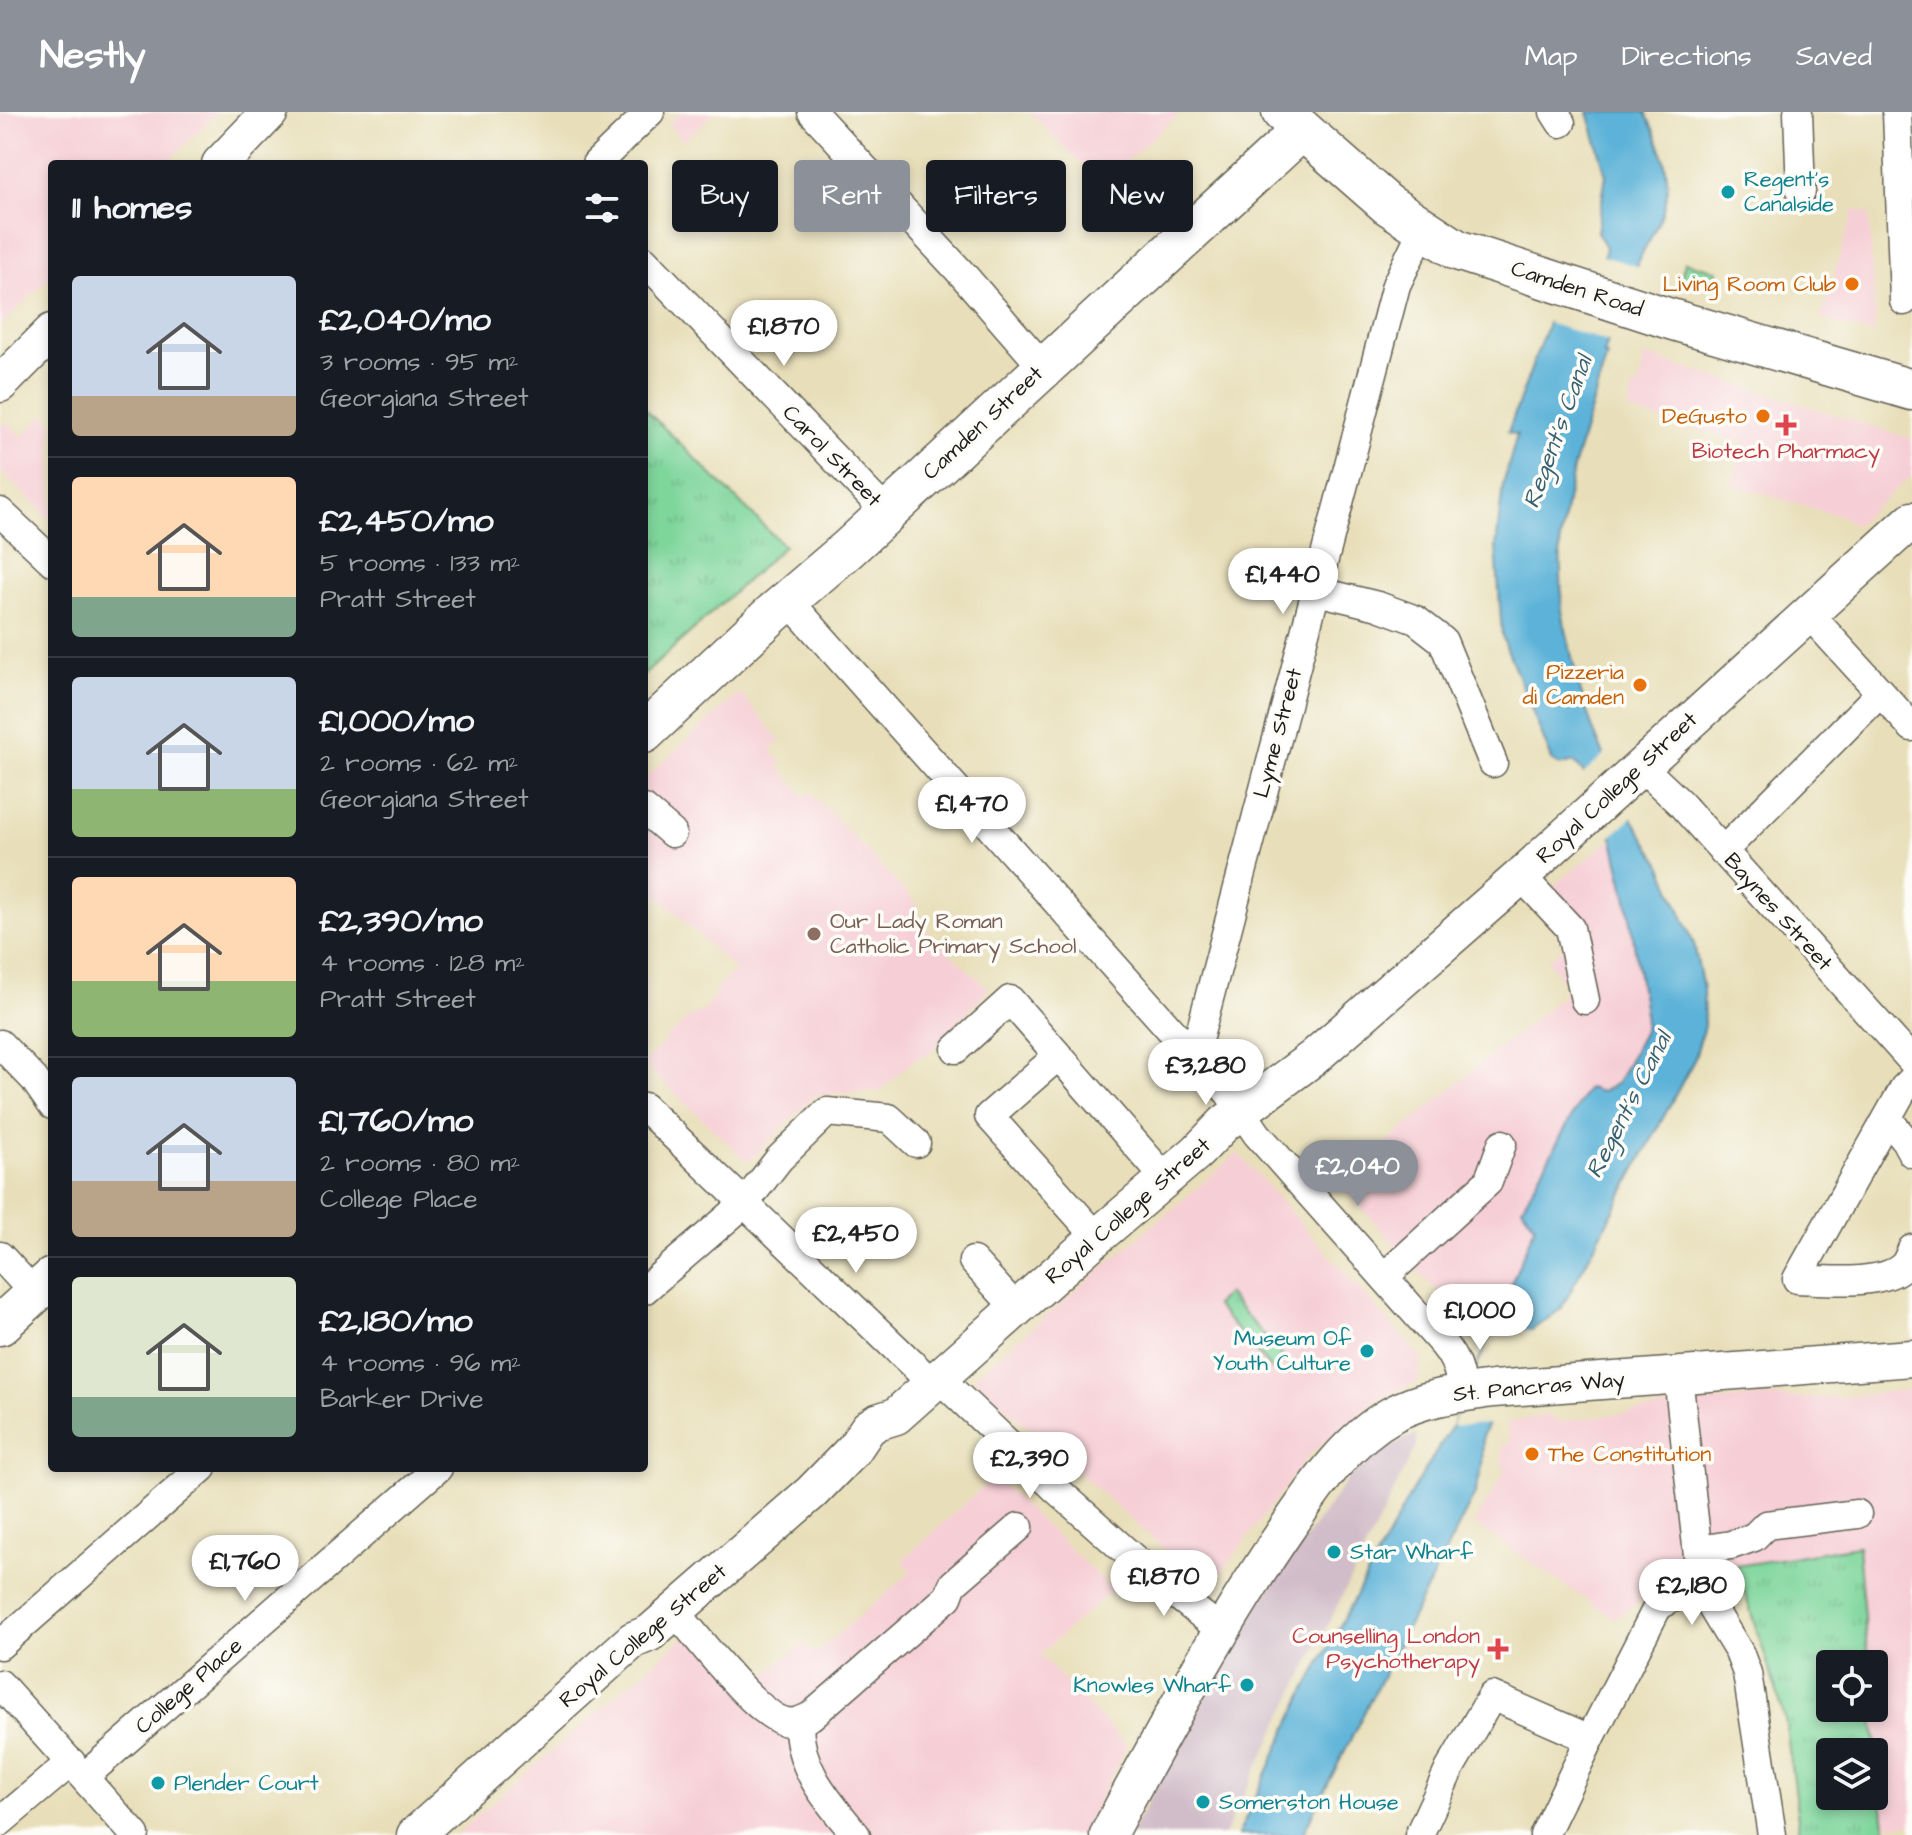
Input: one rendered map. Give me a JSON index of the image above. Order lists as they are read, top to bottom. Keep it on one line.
{"streets":{"highway":["Camden Road","Camden Street"],"main road":["Royal College Street","St. Pancras Way"],"street":["Carol Street","Lyme Street","Baynes Street","College Place"]},"crossings":[["Camden Road","Camden Street"],["Camden Road","Lyme Street"],["Camden Street","Carol Street"],["Royal College Street","Baynes Street"]],"water":["Regent's Canal"],"places":{"other":["Regent's Canalside","Living Room Club","DeGusto","Pizzeria di Camden","Our Lady Roman Catholic Primary School","Museum Of Youth Culture","The Constitution","Star Wharf","Knowles Wharf","Plender Court","Somerston House"],"health":["Biotech Pharmacy","Counselling London Psychotherapy"]},"page":{"header":"Nestly","nav":["Map","Directions","Saved"],"chip":["Buy","Rent","Filters","New"],"heading":"11 homes","list":[{"name":"£2,040/mo","note":"3 rooms · 95 m² · Georgiana Street"},{"name":"£2,450/mo","note":"5 rooms · 133 m² · Pratt Street"},{"name":"£1,000/mo","note":"2 rooms · 62 m² · Georgiana Street"},{"name":"£2,390/mo","note":"4 rooms · 128 m² · Pratt Street"},{"name":"£1,760/mo","note":"2 rooms · 80 m² · College Place"},{"name":"£2,180/mo","note":"4 rooms · 96 m² · Barker Drive"}],"price":["£1,870","£1,440","£1,470","£3,280","£2,040","£2,450","£1,000","£2,390","£1,760","£1,870","£2,180"]}}
